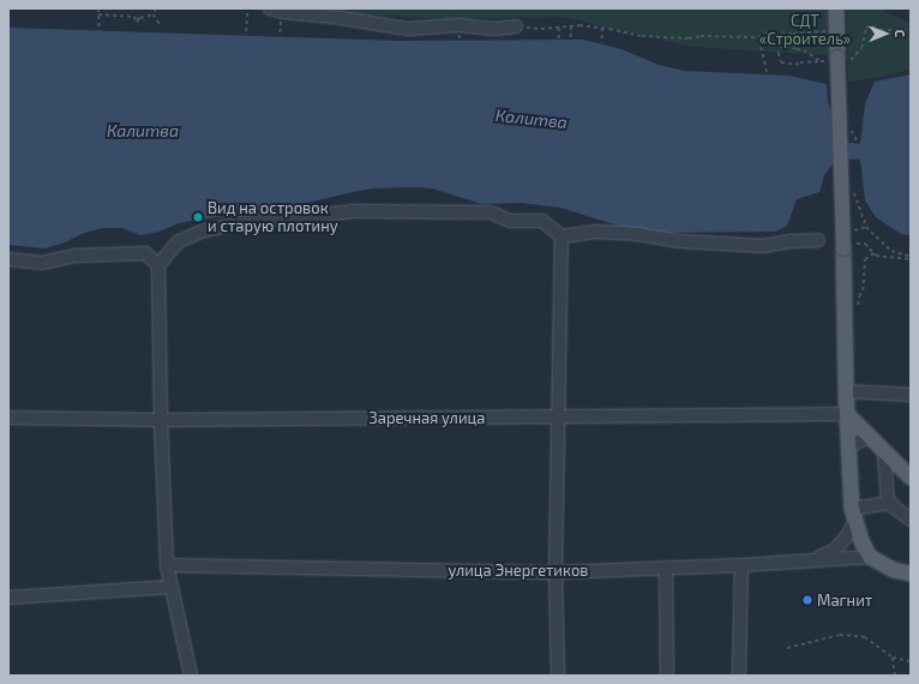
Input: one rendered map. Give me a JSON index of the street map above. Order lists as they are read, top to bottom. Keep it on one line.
{"streets":{"street":["Заречная улица","улица Энергетиков"]},"water":["Калитва"],"parks":["СДТ «Строитель»"],"places":["Вид на островок и старую плотину","Магнит"],"north":"right"}
